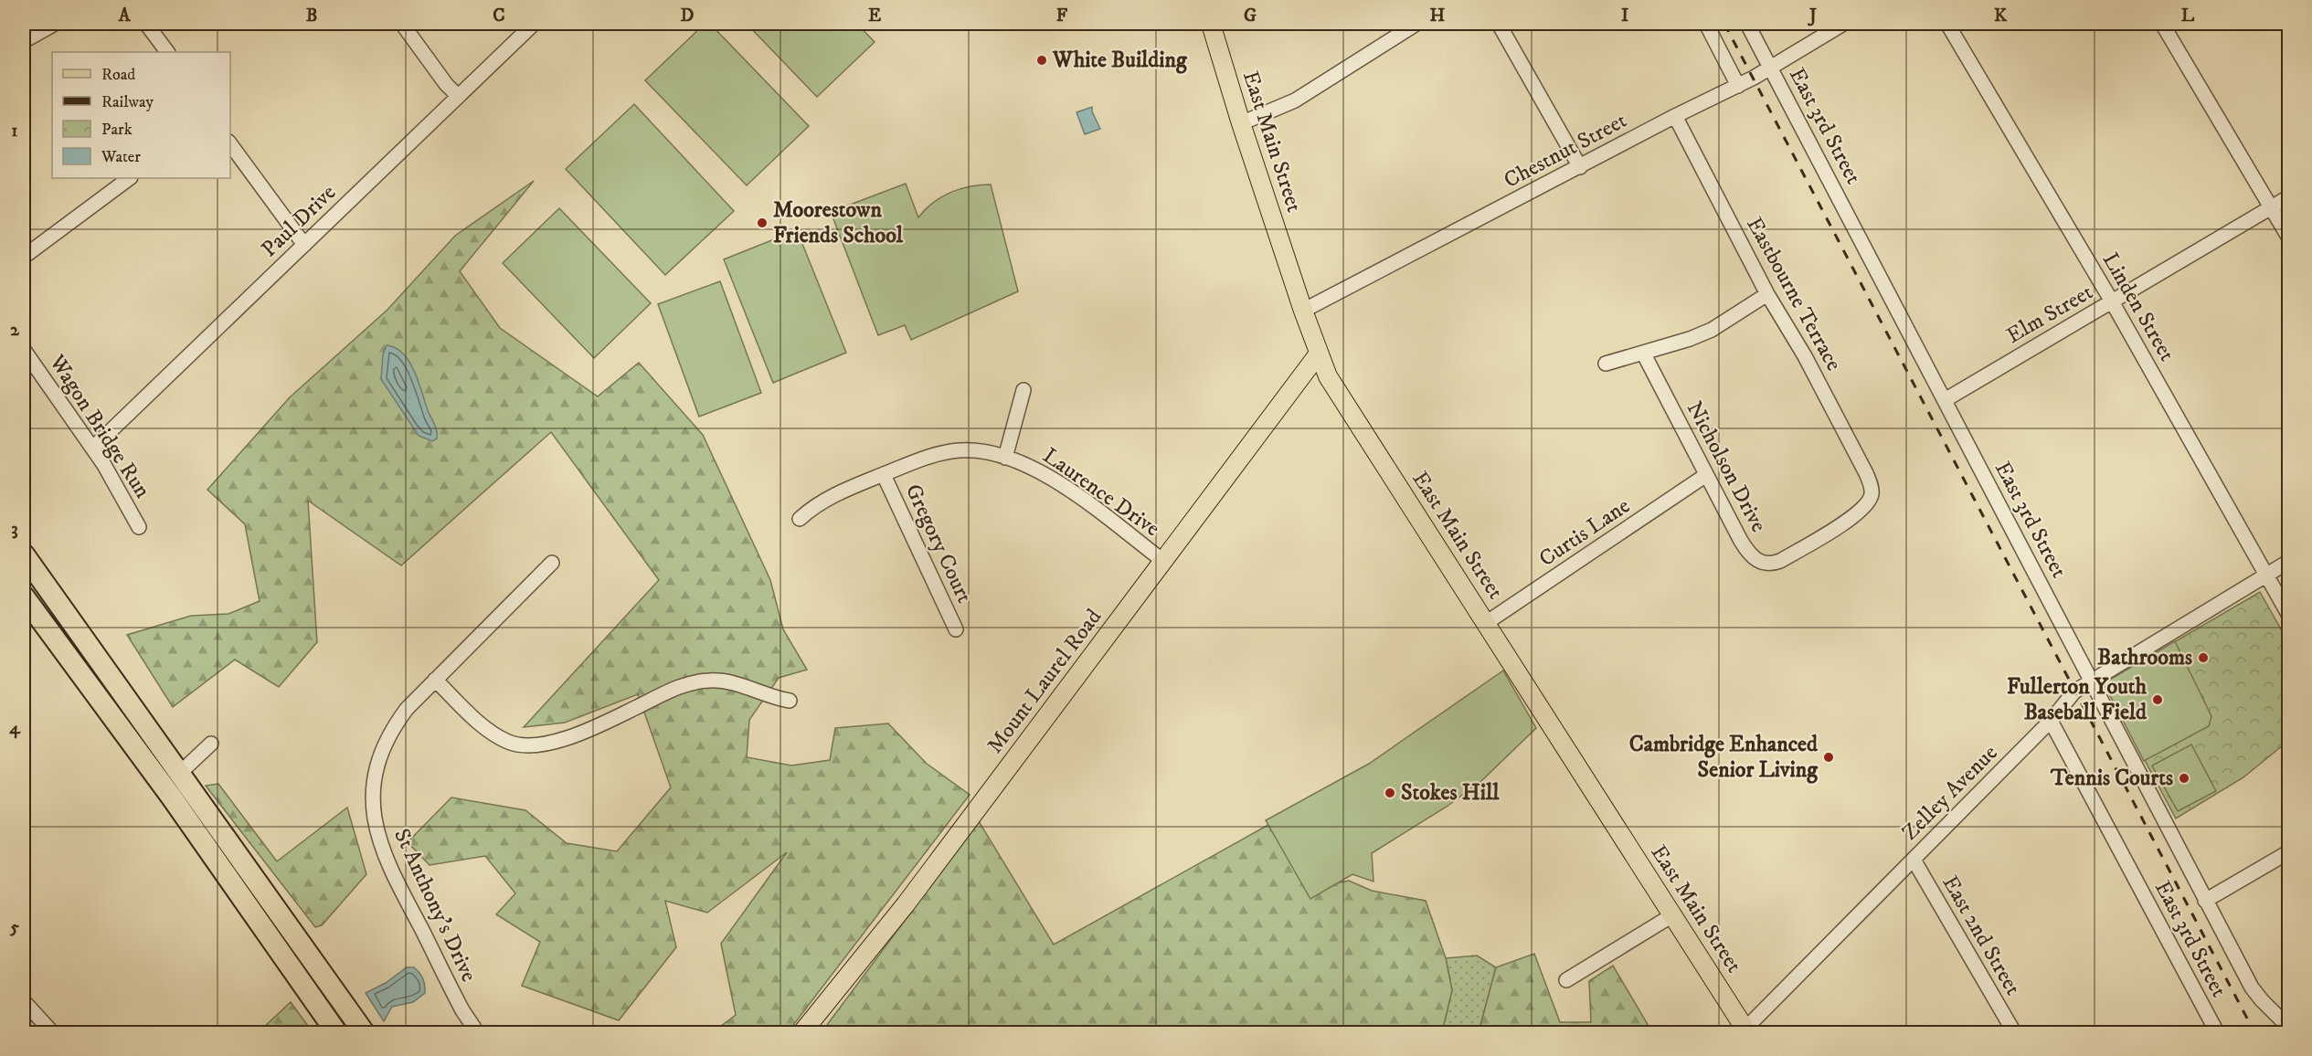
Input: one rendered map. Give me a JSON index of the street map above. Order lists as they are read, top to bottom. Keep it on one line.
{"streets":{"main road":["East Main Street","Mount Laurel Road"],"street":["East 3rd Street","Chestnut Street","Paul Drive","Eastbourne Terrace","Linden Street","Elm Street","Wagon Bridge Run","Nicholson Drive","Laurence Drive","Curtis Lane","Gregory Court","Zelley Avenue","St Anthony's Drive","East 2nd Street"]},"crossings":[["East 3rd Street","Chestnut Street"],["East 3rd Street","Elm Street"],["East 3rd Street","Zelley Avenue"],["East Main Street","Chestnut Street"],["East Main Street","Curtis Lane"],["East Main Street","Mount Laurel Road"],["East Main Street","Zelley Avenue"],["Chestnut Street","Eastbourne Terrace"],["Paul Drive","Wagon Bridge Run"],["Eastbourne Terrace","Nicholson Drive"],["Linden Street","Elm Street"],["Linden Street","Zelley Avenue"],["Nicholson Drive","Curtis Lane"],["Laurence Drive","Gregory Court"],["Laurence Drive","Mount Laurel Road"],["Zelley Avenue","East 2nd Street"]],"places":["White Building","Moorestown Friends School","Bathrooms","Fullerton Youth Baseball Field","Cambridge Enhanced Senior Living","Tennis Courts","Stokes Hill"],"legend":["Road","Railway","Park","Water"],"grid":{"columns":["A","B","C","D","E","F","G","H","I","J","K","L"],"rows":["1","2","3","4","5"]}}
